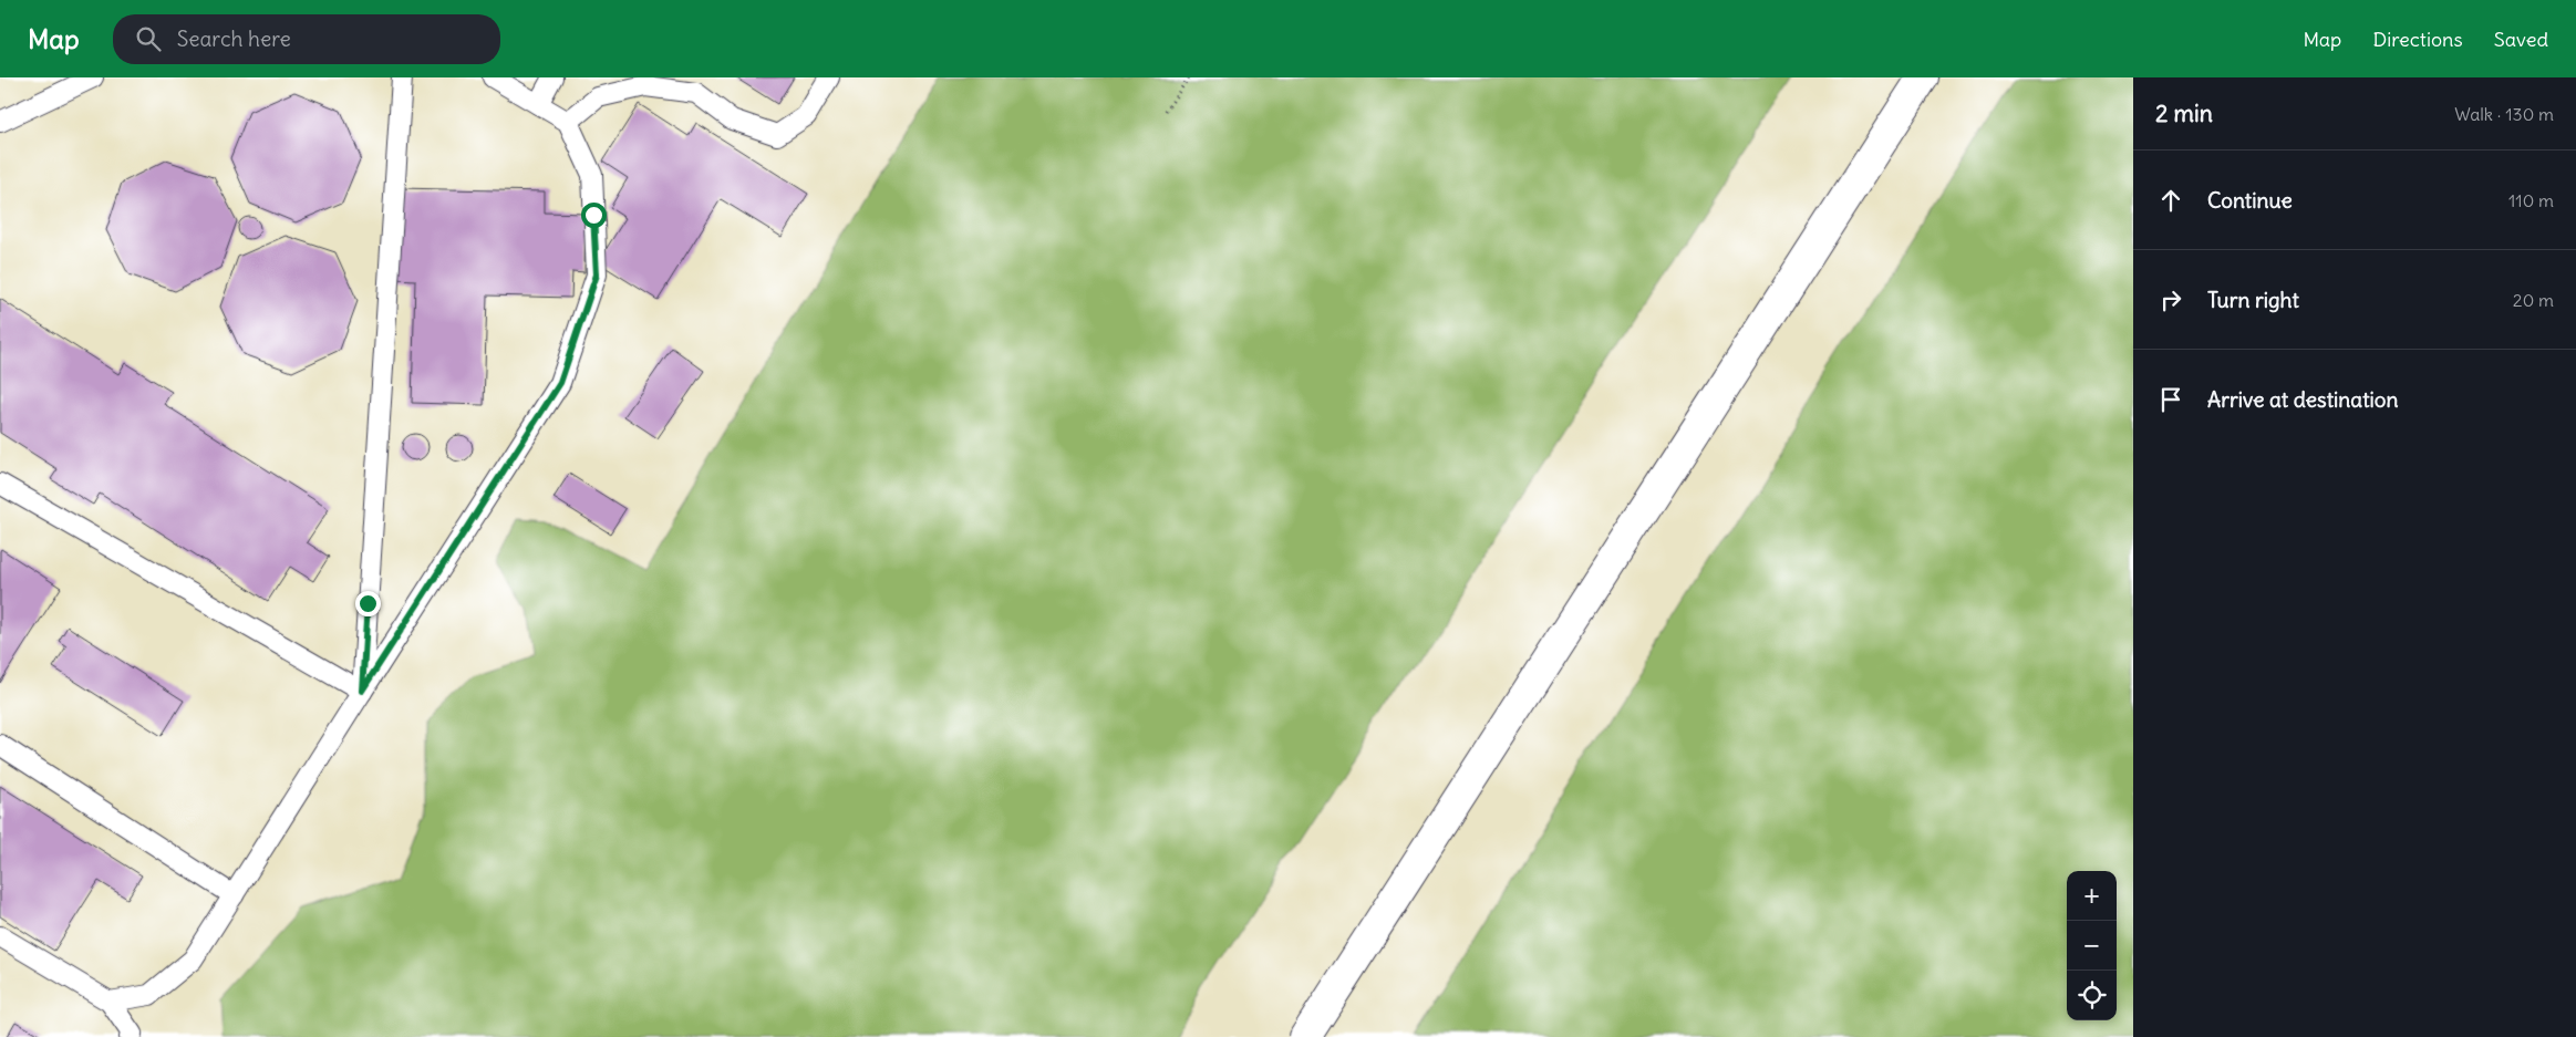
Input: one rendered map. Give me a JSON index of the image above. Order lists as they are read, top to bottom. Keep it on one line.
{"page":{"header":"Map","search":"Search here","nav":["Map","Directions","Saved"],"heading":["2 min","Walk · 130 m"],"list":[["Continue","110 m"],["Turn right","20 m"],"Arrive at destination"],"map_buttons":["+","−"]}}
